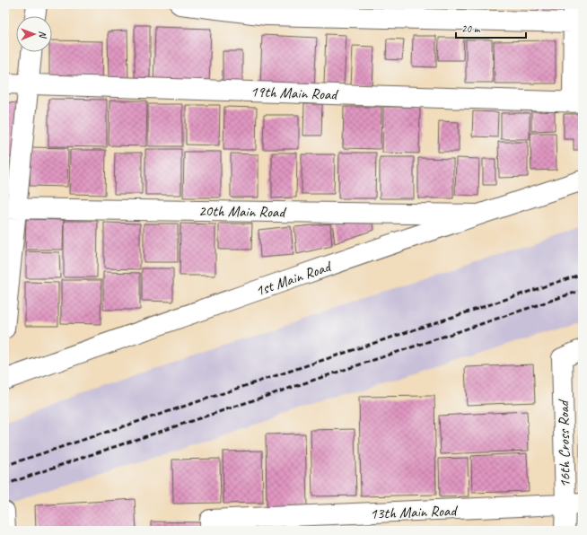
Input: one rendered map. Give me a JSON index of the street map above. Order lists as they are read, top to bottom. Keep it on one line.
{"streets":{"street":["19th Main Road","20th Main Road","1st Main Road","16th Cross Road","13th Main Road"]},"crossings":[["20th Main Road","1st Main Road"],["16th Cross Road","13th Main Road"]],"scale_bar":"20 m","north":"right"}
